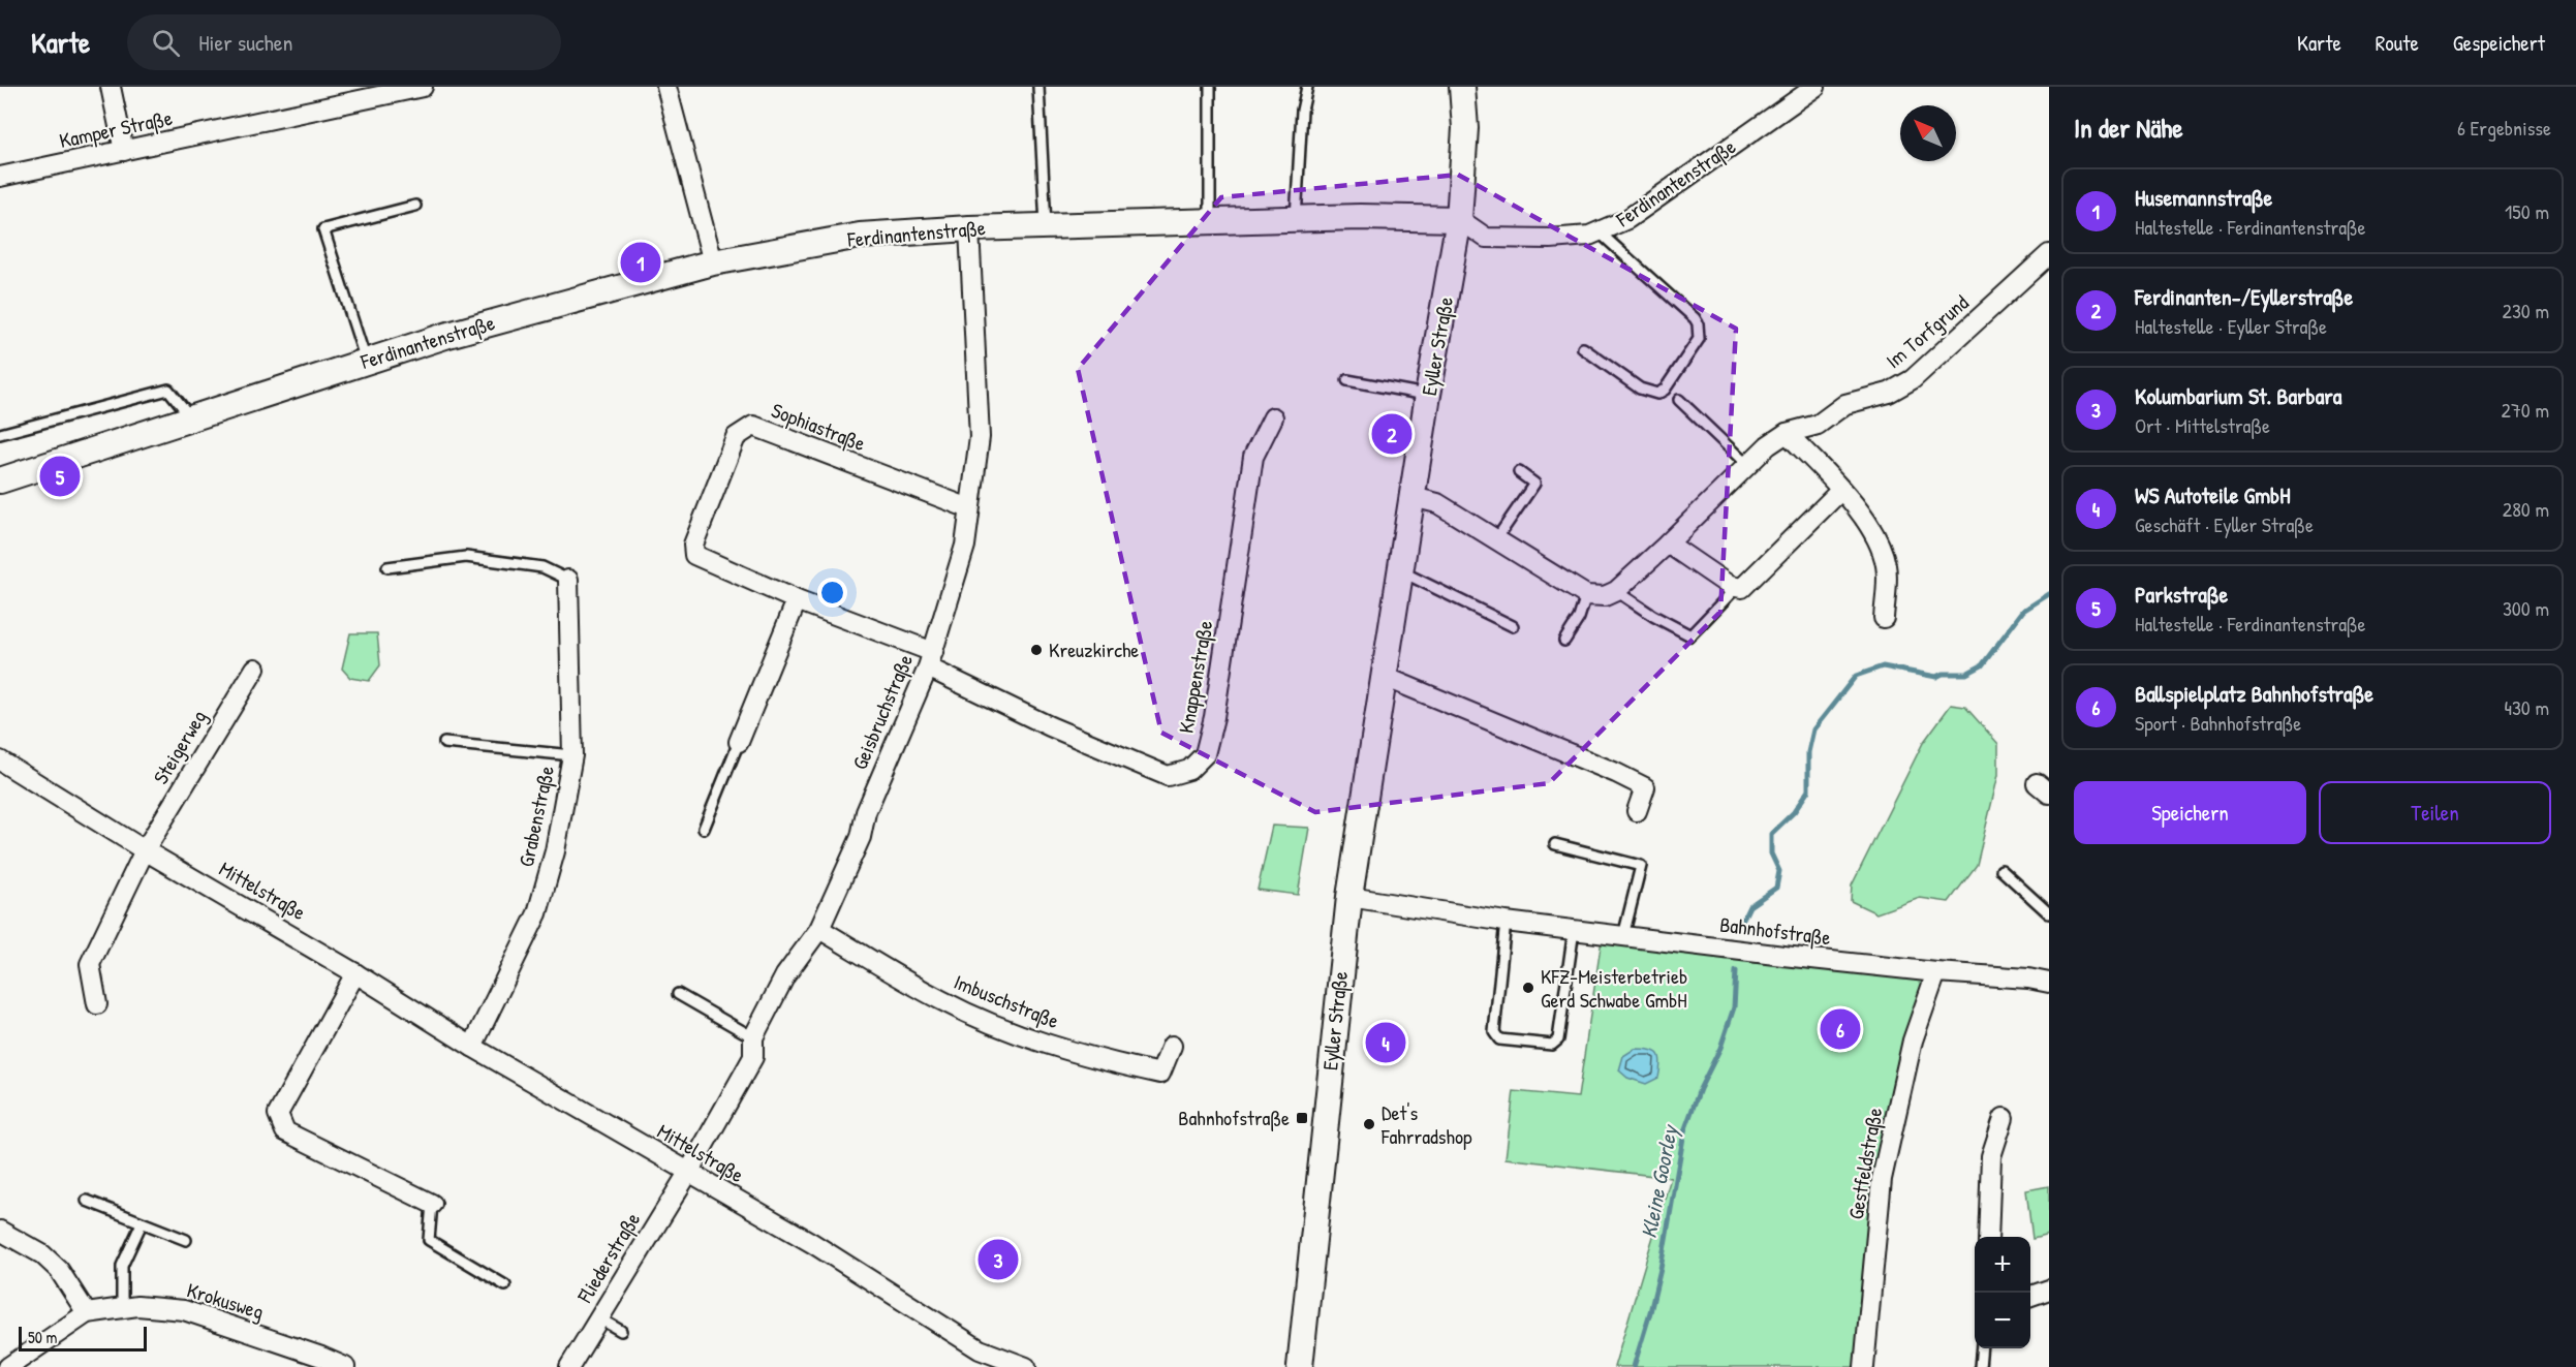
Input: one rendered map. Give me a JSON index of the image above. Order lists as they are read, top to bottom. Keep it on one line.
{"streets":{"street":["Kamper Straße","Ferdinantenstraße","Im Torfgrund","Eyller Straße","Sophiastraße","Knappenstraße","Geisbruchstraße","Steigerweg","Grabenstraße","Mittelstraße","Bahnhofstraße","Imbuschstraße","Gestfeldstraße","Fliederstraße","Krokusweg"]},"crossings":[["Ferdinantenstraße","Eyller Straße"],["Ferdinantenstraße","Geisbruchstraße"],["Eyller Straße","Bahnhofstraße"],["Sophiastraße","Knappenstraße"],["Sophiastraße","Geisbruchstraße"],["Knappenstraße","Geisbruchstraße"],["Geisbruchstraße","Mittelstraße"],["Geisbruchstraße","Imbuschstraße"],["Geisbruchstraße","Fliederstraße"],["Steigerweg","Mittelstraße"],["Grabenstraße","Mittelstraße"],["Mittelstraße","Fliederstraße"],["Bahnhofstraße","Gestfeldstraße"]],"water":["Kleine Goorley"],"places":{"other":["Kreuzkirche","KFZ-Meisterbetrieb Gerd Schwabe GmbH","Det's Fahrradshop"],"transit":["Bahnhofstraße"]},"scale_bar":"50 m","north":"top left","page":{"header":"Karte","search":"Hier suchen","nav":["Karte","Route","Gespeichert"],"heading":["In der Nähe","6 Ergebnisse"],"list":[{"mark":"1","name":"Husemannstraße","note":"Haltestelle · Ferdinantenstraße","value":"150 m"},{"mark":"2","name":"Ferdinanten-/Eyllerstraße","note":"Haltestelle · Eyller Straße","value":"230 m"},{"mark":"3","name":"Kolumbarium St. Barbara","note":"Ort · Mittelstraße","value":"270 m"},{"mark":"4","name":"WS Autoteile GmbH","note":"Geschäft · Eyller Straße","value":"280 m"},{"mark":"5","name":"Parkstraße","note":"Haltestelle · Ferdinantenstraße","value":"300 m"},{"mark":"6","name":"Ballspielplatz Bahnhofstraße","note":"Sport · Bahnhofstraße","value":"430 m"}],"pins":["1","2","5","6","4","3"],"buttons":["Speichern","Teilen"],"map_buttons":["+","−"],"scale":"50 m"}}
